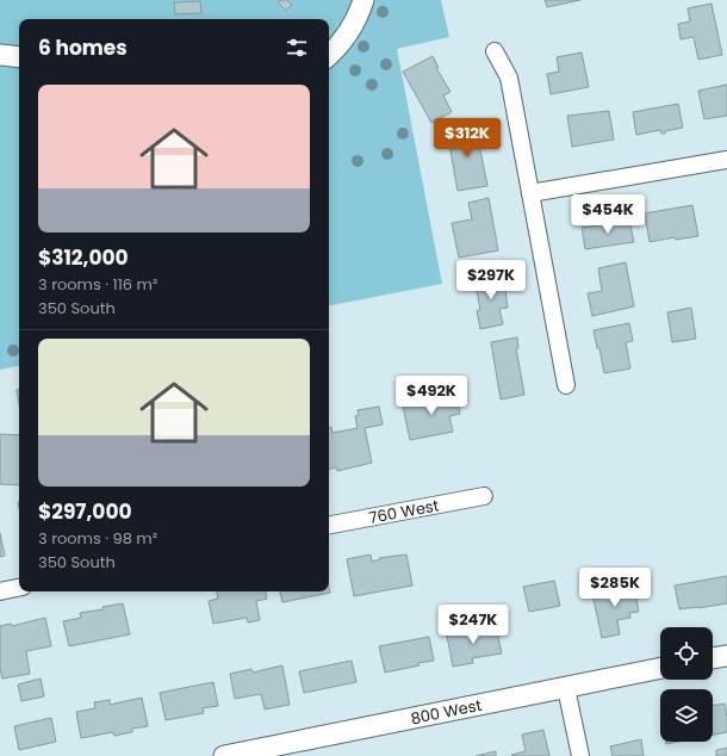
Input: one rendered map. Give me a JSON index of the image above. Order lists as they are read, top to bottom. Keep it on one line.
{"streets":{"street":["760 West","800 West"]},"page":{"heading":"6 homes","list":[{"name":"$312,000","note":"3 rooms · 116 m² · 350 South"},{"name":"$297,000","note":"3 rooms · 98 m² · 350 South"}],"price":["$312K","$454K","$297K","$492K","$285K","$247K"]}}
